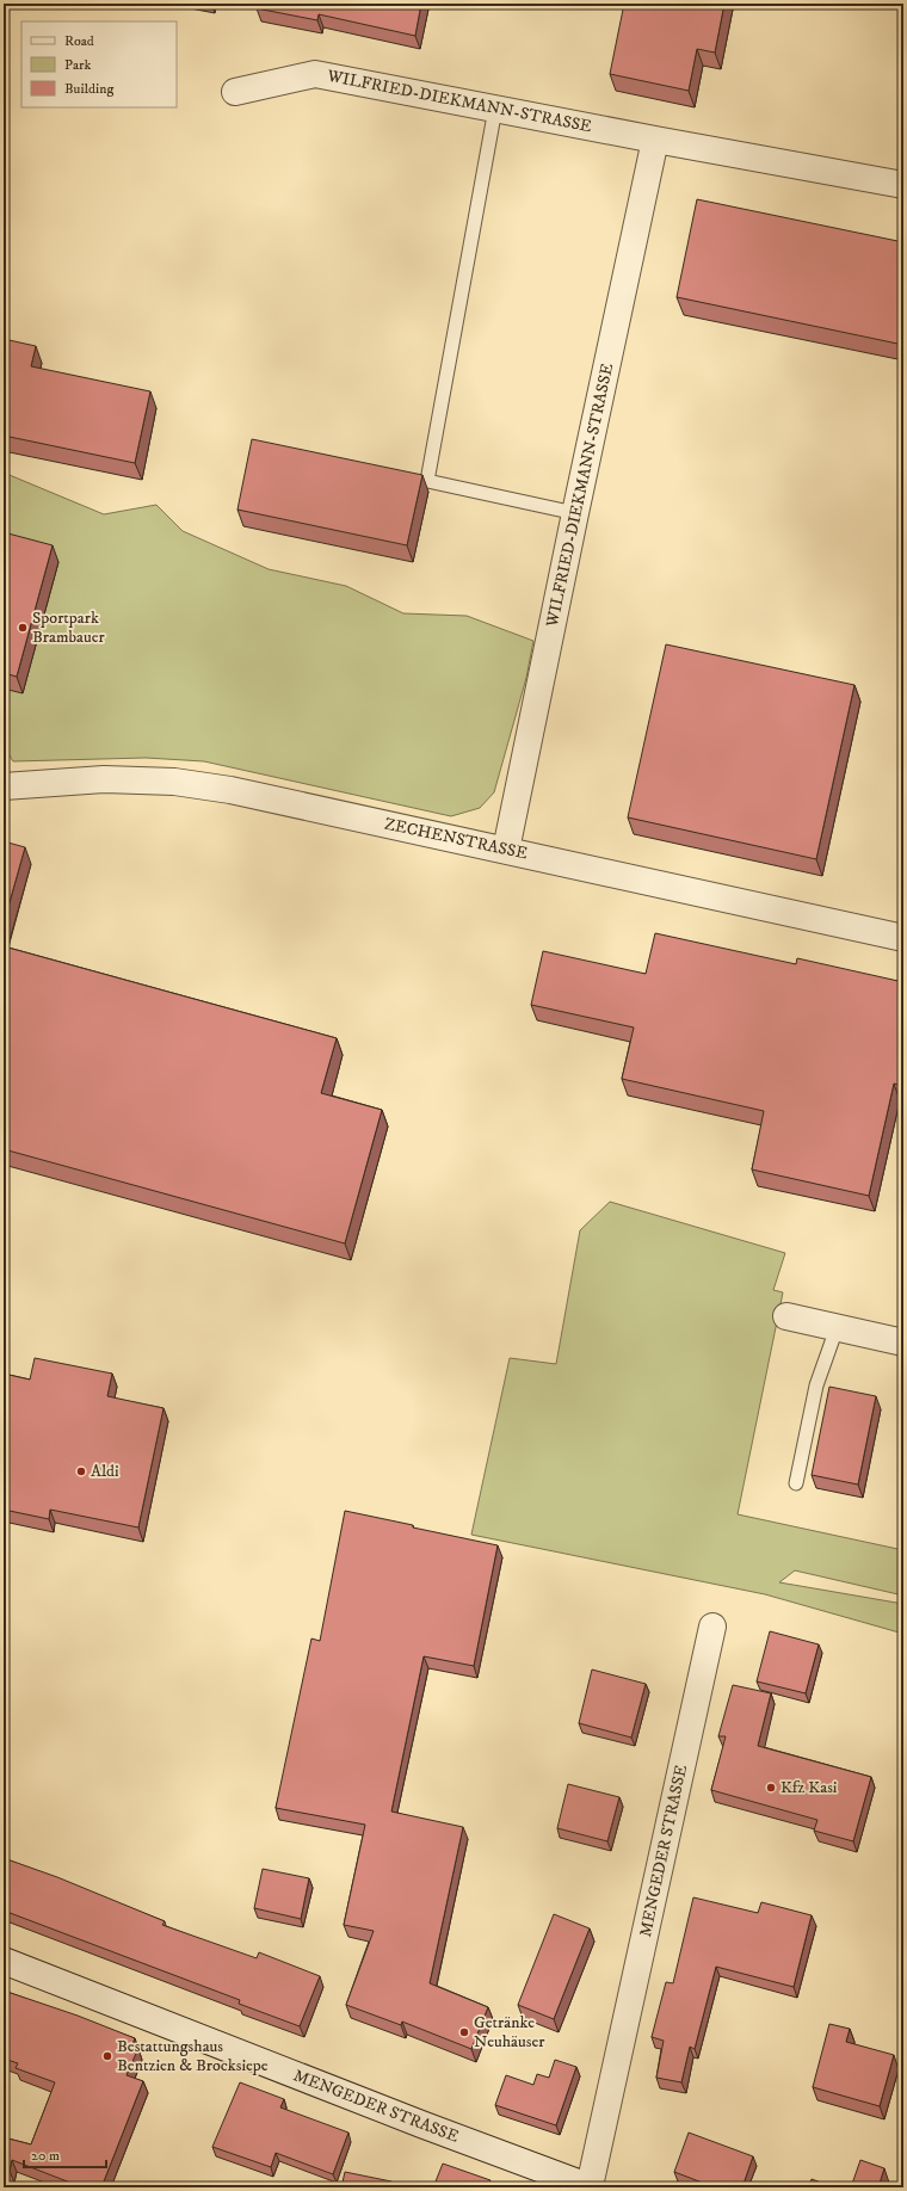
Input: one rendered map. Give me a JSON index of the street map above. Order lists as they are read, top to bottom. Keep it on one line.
{"streets":{"street":["WILFRIED-DIEKMANN-STRASSE","ZECHENSTRASSE","MENGEDER STRASSE"]},"crossings":[["WILFRIED-DIEKMANN-STRASSE","ZECHENSTRASSE"]],"places":["Sportpark Brambauer","Aldi","Kfz Kasi","Getränke Neuhäuser","Bestattungshaus Bentzien & Brocksiepe"],"legend":["Road","Park","Building"],"scale_bar":"20 m"}
